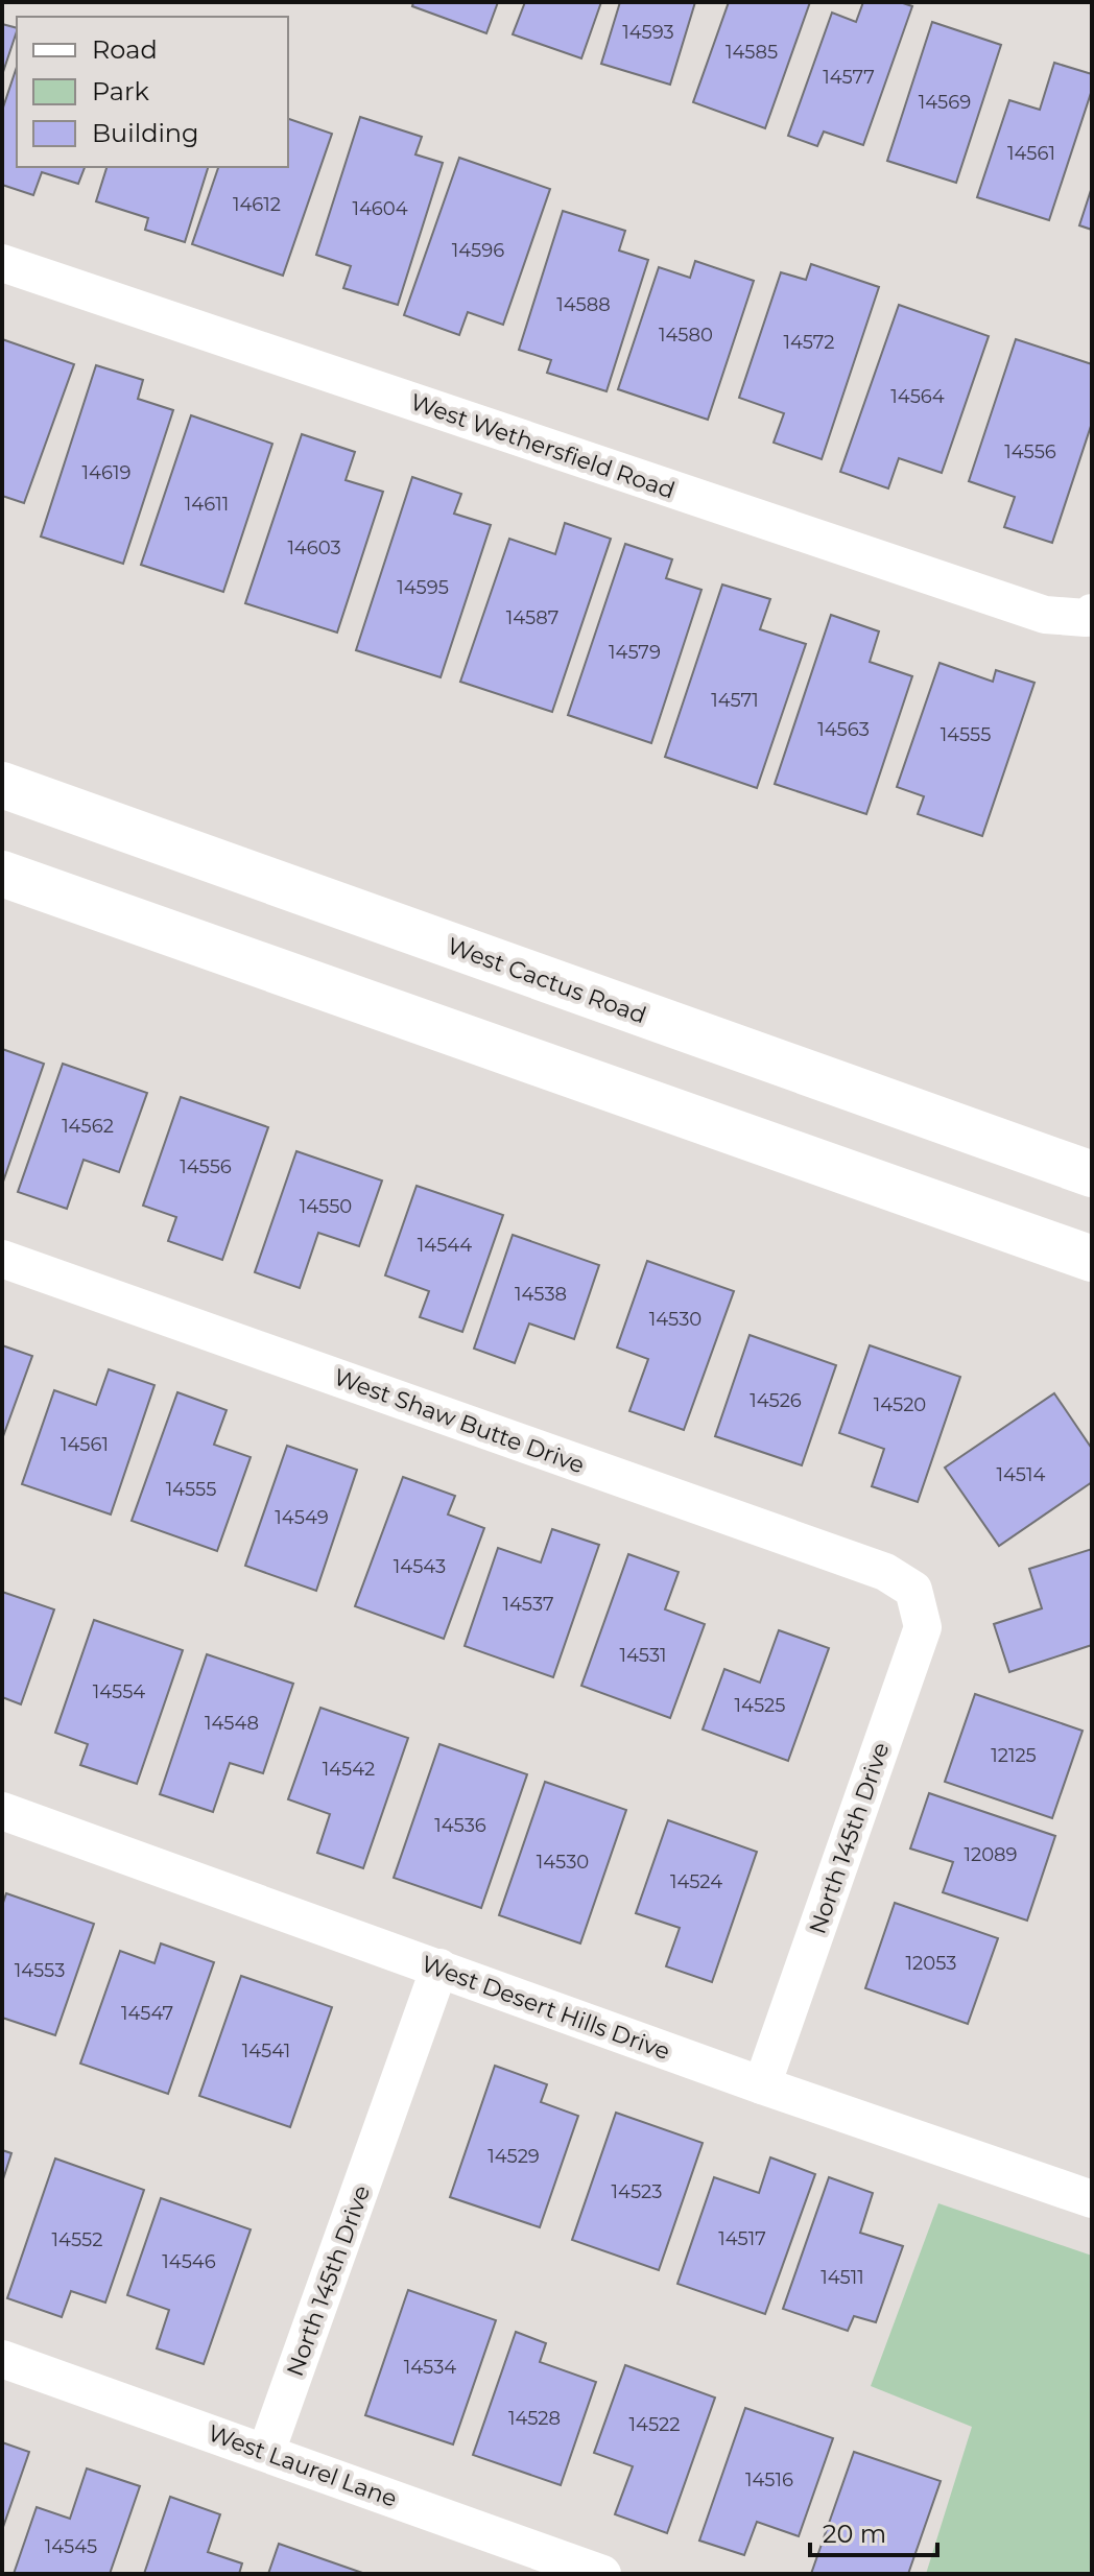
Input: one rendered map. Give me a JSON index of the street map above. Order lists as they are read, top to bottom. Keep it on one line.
{"streets":{"main road":["West Cactus Road"],"street":["West Wethersfield Road","West Shaw Butte Drive","North 145th Drive","West Desert Hills Drive","West Laurel Lane"]},"crossings":[["West Shaw Butte Drive","North 145th Drive"],["North 145th Drive","West Desert Hills Drive"],["North 145th Drive","West Laurel Lane"]],"house_numbers":["14593","14585","14577","14569","14561","14612","14604","14596","14588","14580","14572","14564","14556","14619","14611","14603","14595","14587","14579","14571","14563","14555","14562","14556","14550","14544","14538","14530","14526","14520","14561","14514","14555","14549","14543","14537","14531","14554","14525","14548","12125","14542","14536","12089","14530","14524","12053","14553","14547","14541","14529","14523","14517","14552","14546","14511","14534","14528","14522","14516","14545"],"legend":["Road","Park","Building"],"scale_bar":"20 m"}
